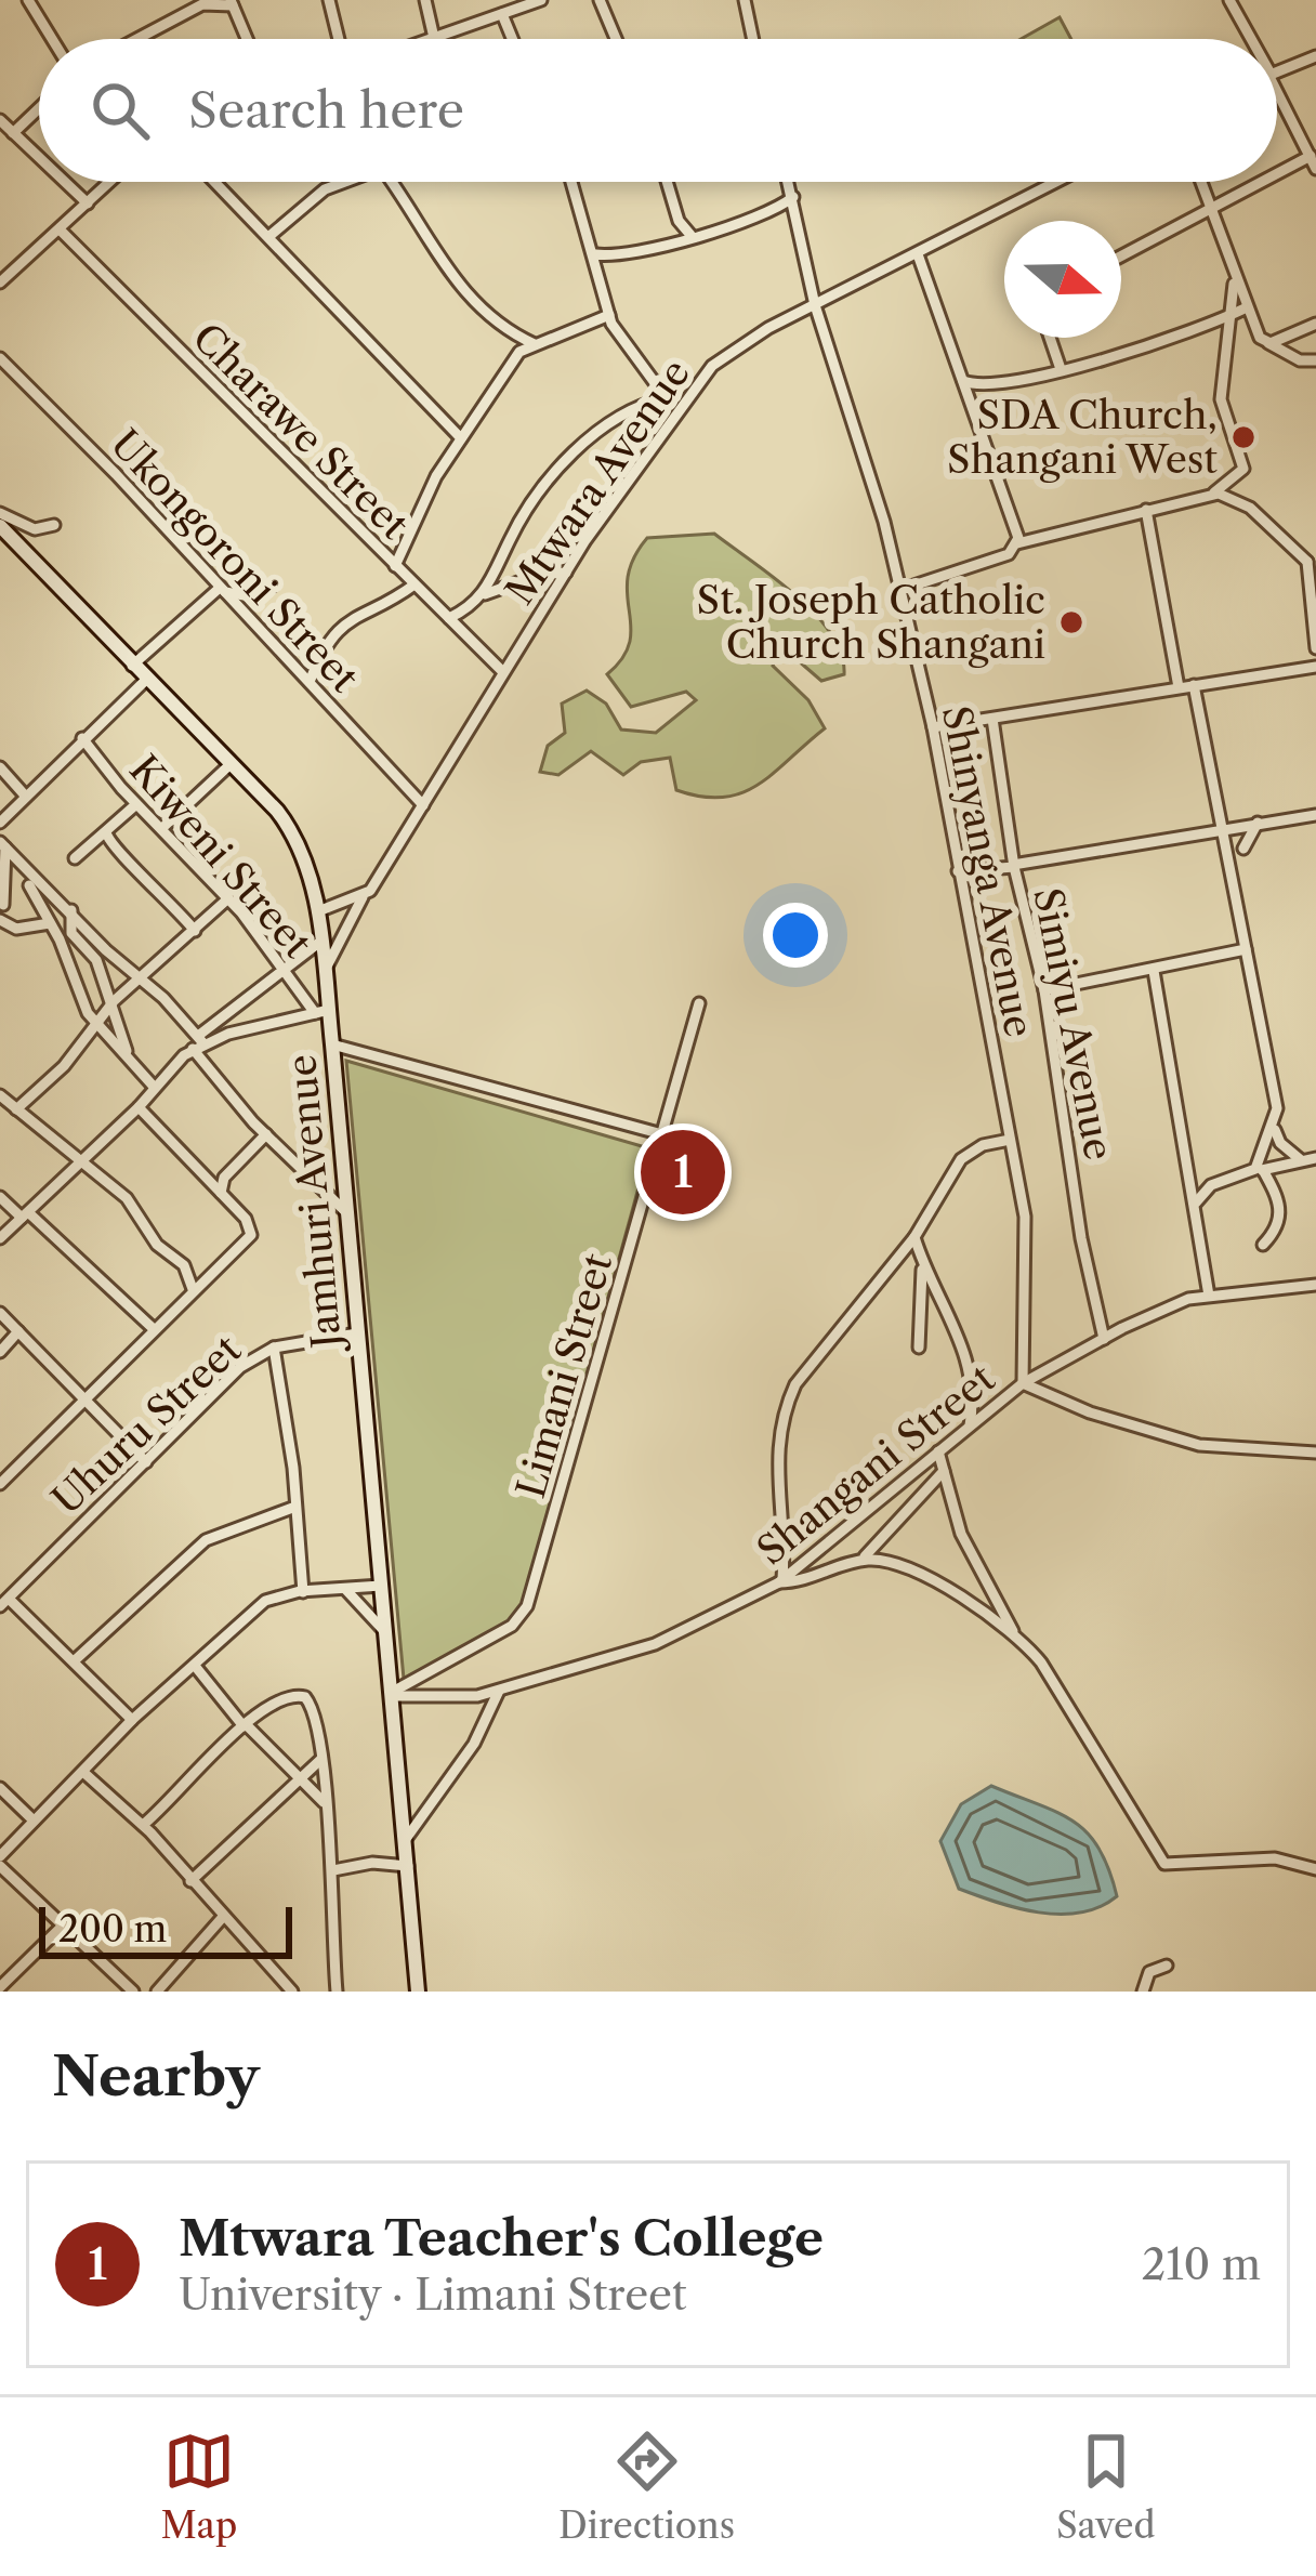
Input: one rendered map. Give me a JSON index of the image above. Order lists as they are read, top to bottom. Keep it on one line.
{"streets":{"street":["Charawe Street","Mtwara Avenue","Ukongoroni Street","Kiweni Street","Shinyanga Avenue","Simiyu Avenue","Jamhuri Avenue","Limani Street","Uhuru Street","Shangani Street"]},"crossings":[["Charawe Street","Mtwara Avenue"],["Mtwara Avenue","Ukongoroni Street"],["Mtwara Avenue","Shinyanga Avenue"],["Mtwara Avenue","Jamhuri Avenue"],["Kiweni Street","Jamhuri Avenue"],["Shinyanga Avenue","Shangani Street"],["Simiyu Avenue","Shangani Street"],["Jamhuri Avenue","Limani Street"],["Jamhuri Avenue","Uhuru Street"],["Jamhuri Avenue","Shangani Street"],["Limani Street","Shangani Street"]],"places":["SDA Church, Shangani West","St. Joseph Catholic Church Shangani"],"scale_bar":"200 m","north":"right","page":{"search":"Search here","pins":"1","scale":"200 m","heading":"Nearby","list":[{"mark":"1","name":"Mtwara Teacher's College","note":"University · Limani Street","value":"210 m"}],"nav":["Map","Directions","Saved"]}}
